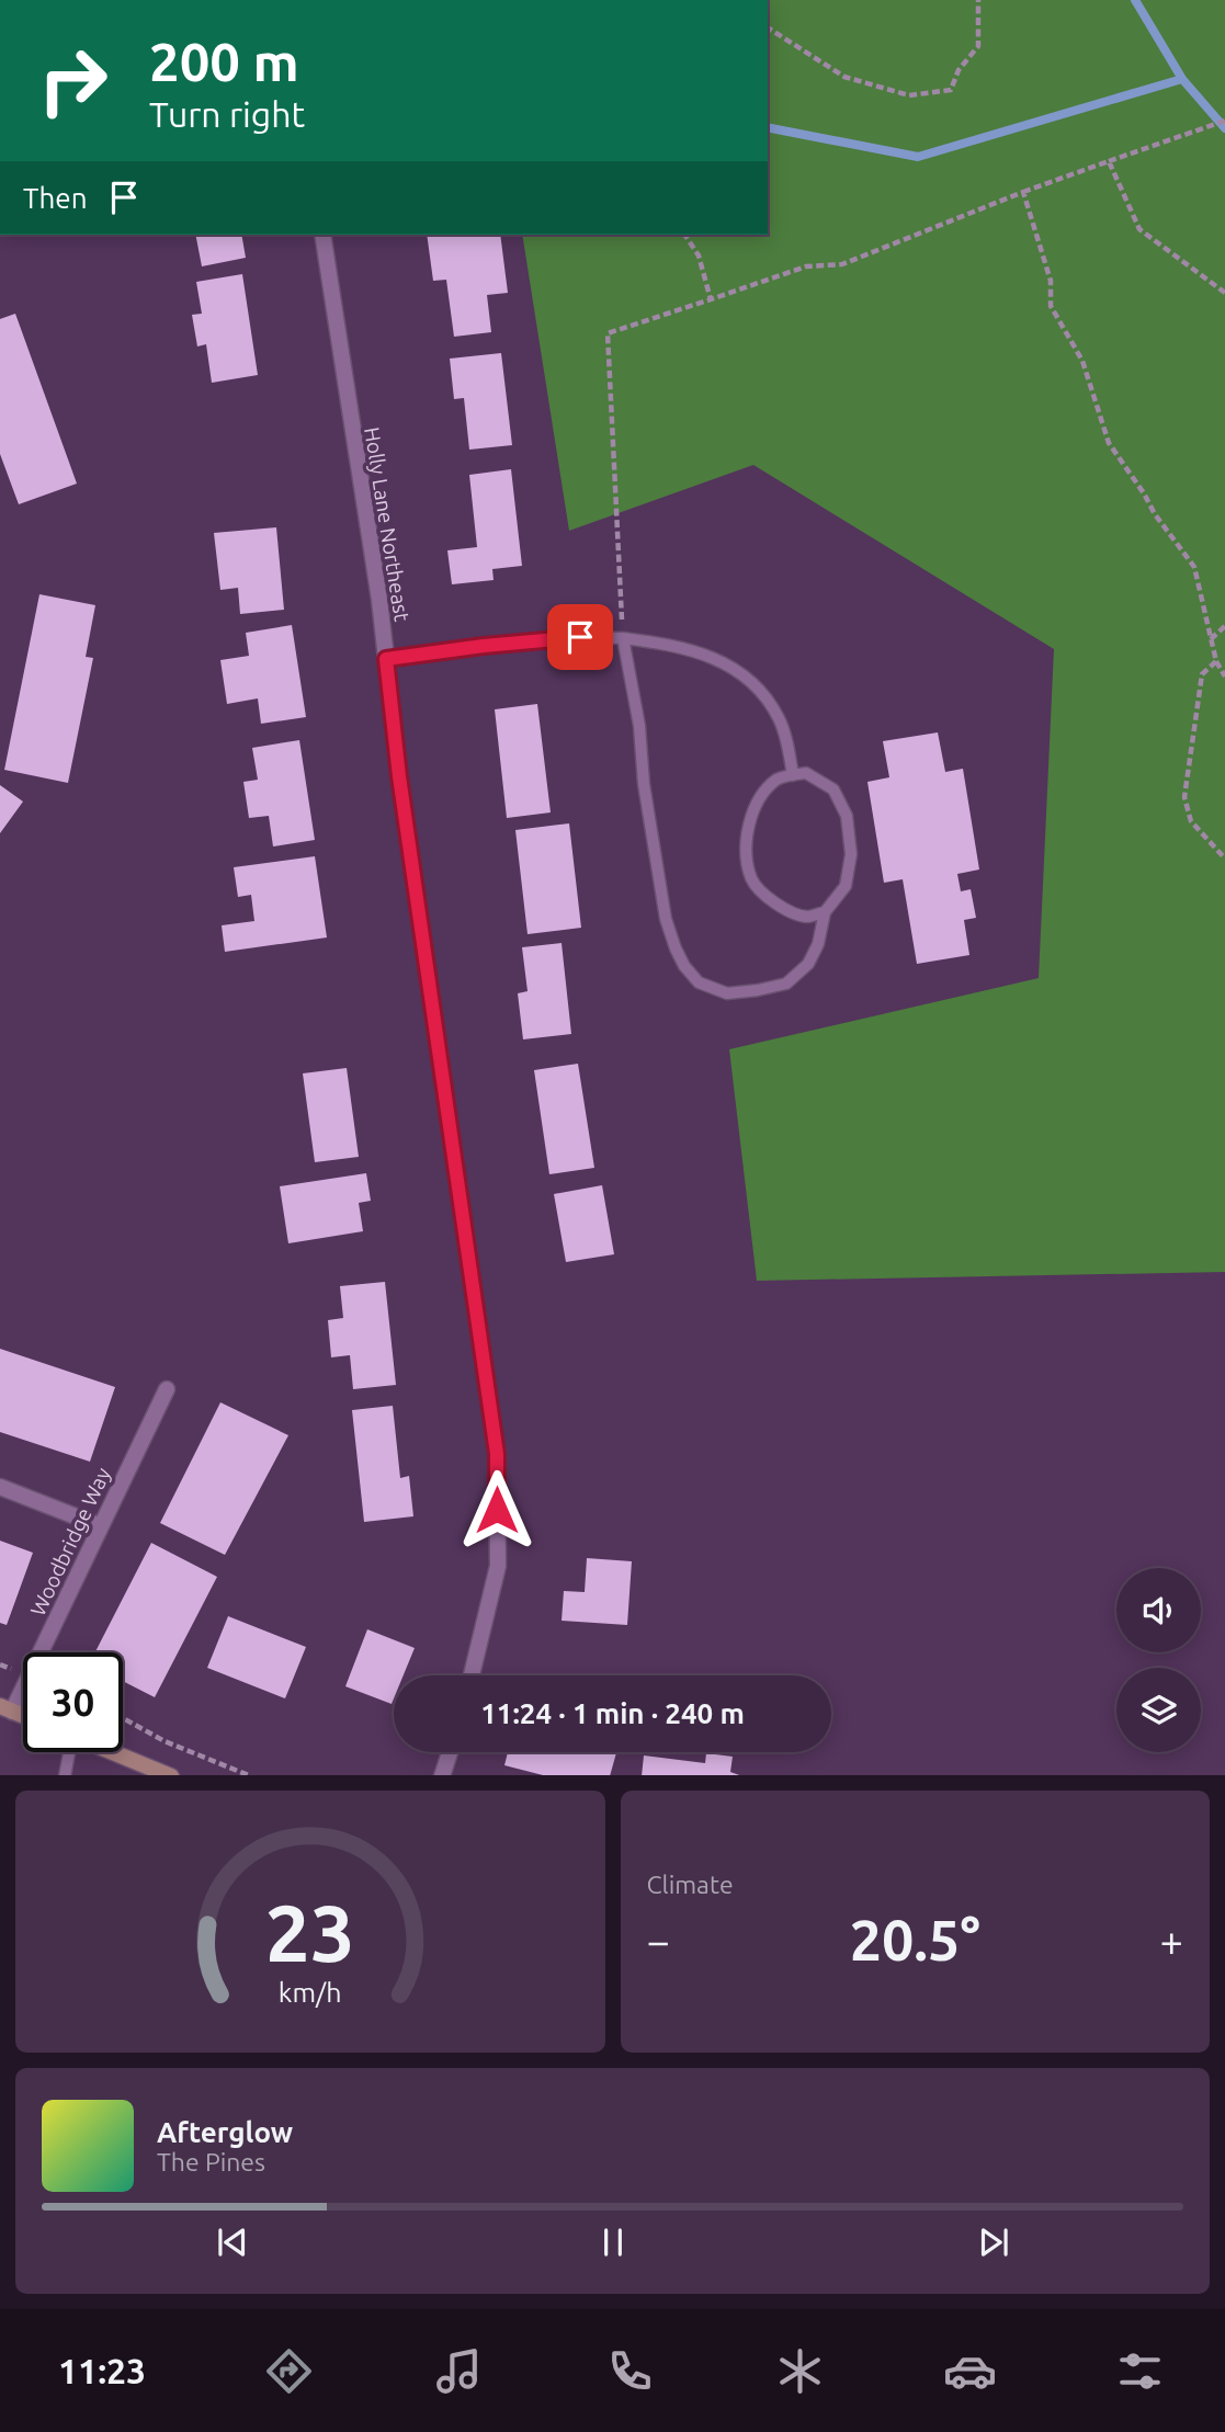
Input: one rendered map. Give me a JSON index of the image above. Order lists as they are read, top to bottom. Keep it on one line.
{"streets":{"street":["Holly Lane Northeast","Woodbridge Way"]},"page":{"turn":["200 m","Turn right"],"then":"Then","limit":"30","trip":"11:24 · 1 min · 240 m","tile":"Climate","heat":["−","20.5°","+"],"song":["Afterglow","The Pines"],"tabs":"11:23","gauge":["23","km/h"]}}
